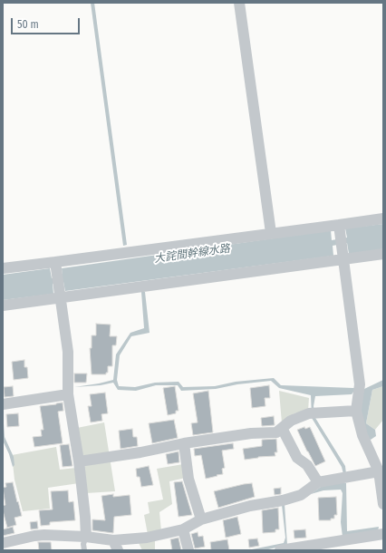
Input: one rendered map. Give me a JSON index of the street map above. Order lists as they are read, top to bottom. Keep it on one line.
{"water":["大詫間幹線水路"],"scale_bar":"50 m"}
